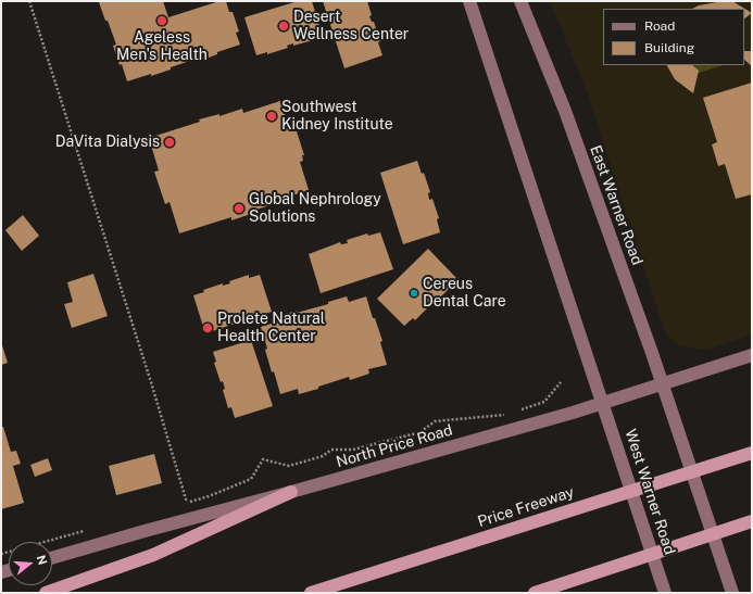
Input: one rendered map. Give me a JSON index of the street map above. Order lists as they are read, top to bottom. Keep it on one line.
{"streets":{"highway":["Price Freeway"],"main road":["East Warner Road","North Price Road","West Warner Road"]},"crossings":[["East Warner Road","North Price Road"],["North Price Road","West Warner Road"]],"places":["Ageless Men's Health","Desert Wellness Center","Southwest Kidney Institute","DaVita Dialysis","Global Nephrology Solutions","Cereus Dental Care","Prolete Natural Health Center"],"legend":["Road","Building"],"north":"right"}
